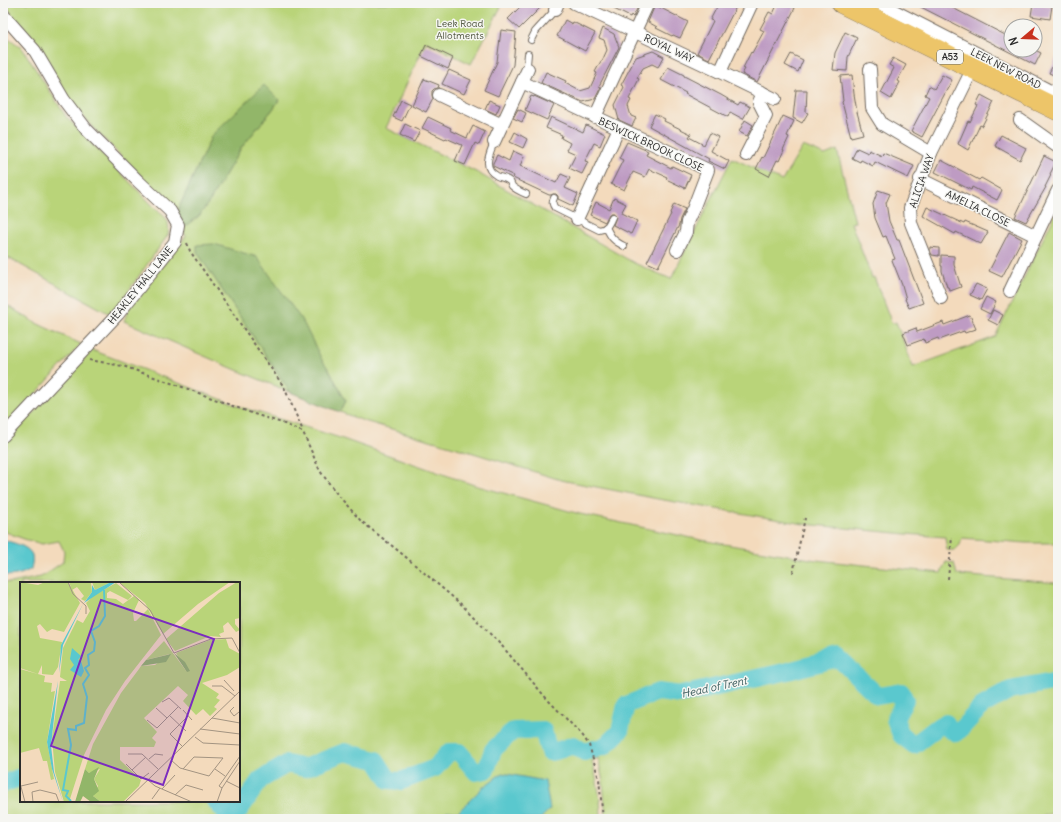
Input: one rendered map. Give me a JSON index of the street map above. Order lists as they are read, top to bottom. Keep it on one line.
{"streets":{"highway":["A53","LEEK NEW ROAD"],"street":["ROYAL WAY","BESWICK BROOK CLOSE","ALICIA WAY","AMELIA CLOSE","HEAKLEY HALL LANE"]},"crossings":[["ROYAL WAY","BESWICK BROOK CLOSE"],["LEEK NEW ROAD","ALICIA WAY"],["ALICIA WAY","AMELIA CLOSE"]],"water":["Head of Trent"],"parks":["Leek Road Allotments"],"north":"left"}
